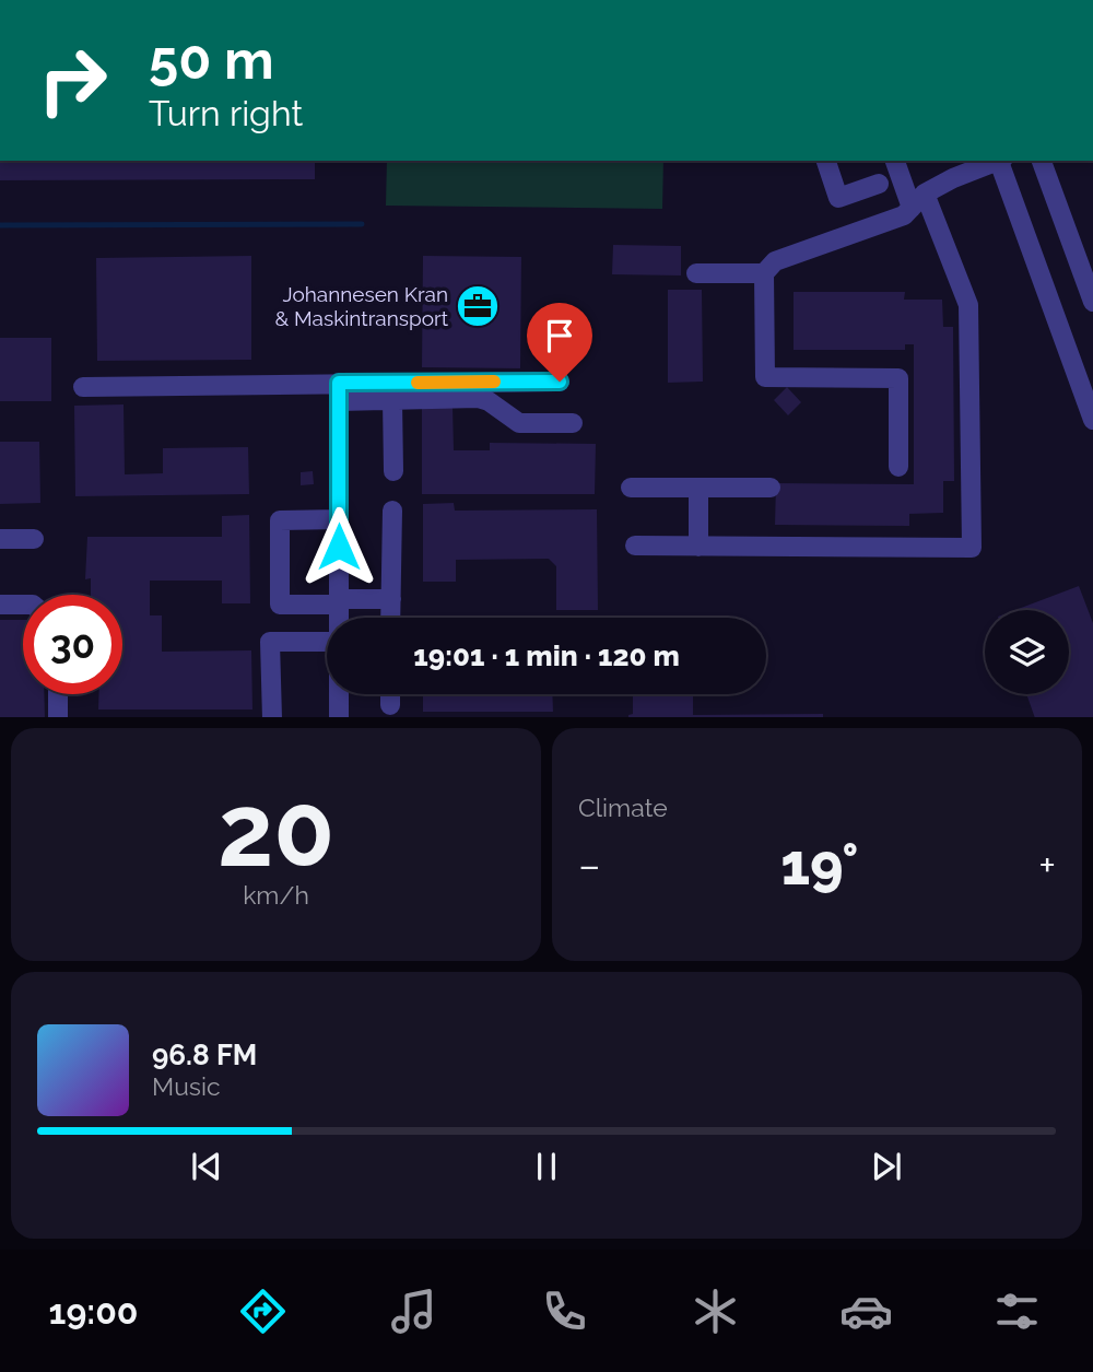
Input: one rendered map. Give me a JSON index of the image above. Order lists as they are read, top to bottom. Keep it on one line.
{"places":{"office":["Johannesen Kran & Maskintransport"]},"page":{"turn":["50 m","Turn right"],"limit":"30","trip":"19:01 · 1 min · 120 m","tile":[["20","km/h"],"Climate"],"heat":["−","19°","+"],"song":["96.8 FM","Music"],"tabs":"19:00"}}
